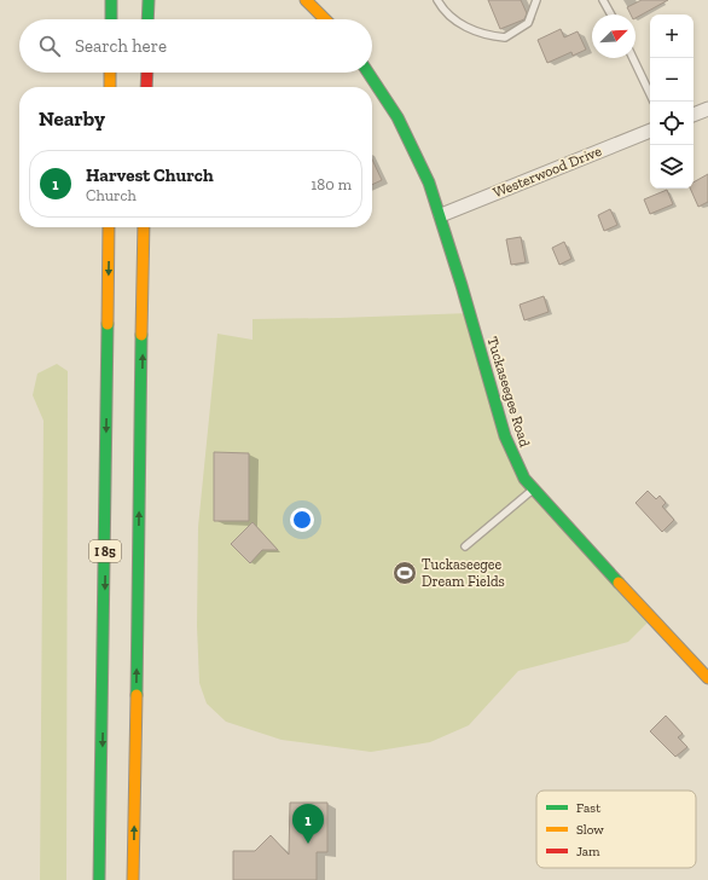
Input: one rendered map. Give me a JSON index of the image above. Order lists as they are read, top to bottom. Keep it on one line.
{"streets":{"main road":["Tuckaseegee Road","I 85"],"street":["Westerwood Drive"]},"crossings":[["Westerwood Drive","Tuckaseegee Road"]],"places":{"sports":["Tuckaseegee Dream Fields"]},"legend":["Fast","Slow","Jam"],"north":"top right","page":{"map_buttons":["+","−"],"search":"Search here","heading":"Nearby","list":[{"mark":"1","name":"Harvest Church","note":"Church","value":"180 m"}],"pins":"1"}}
